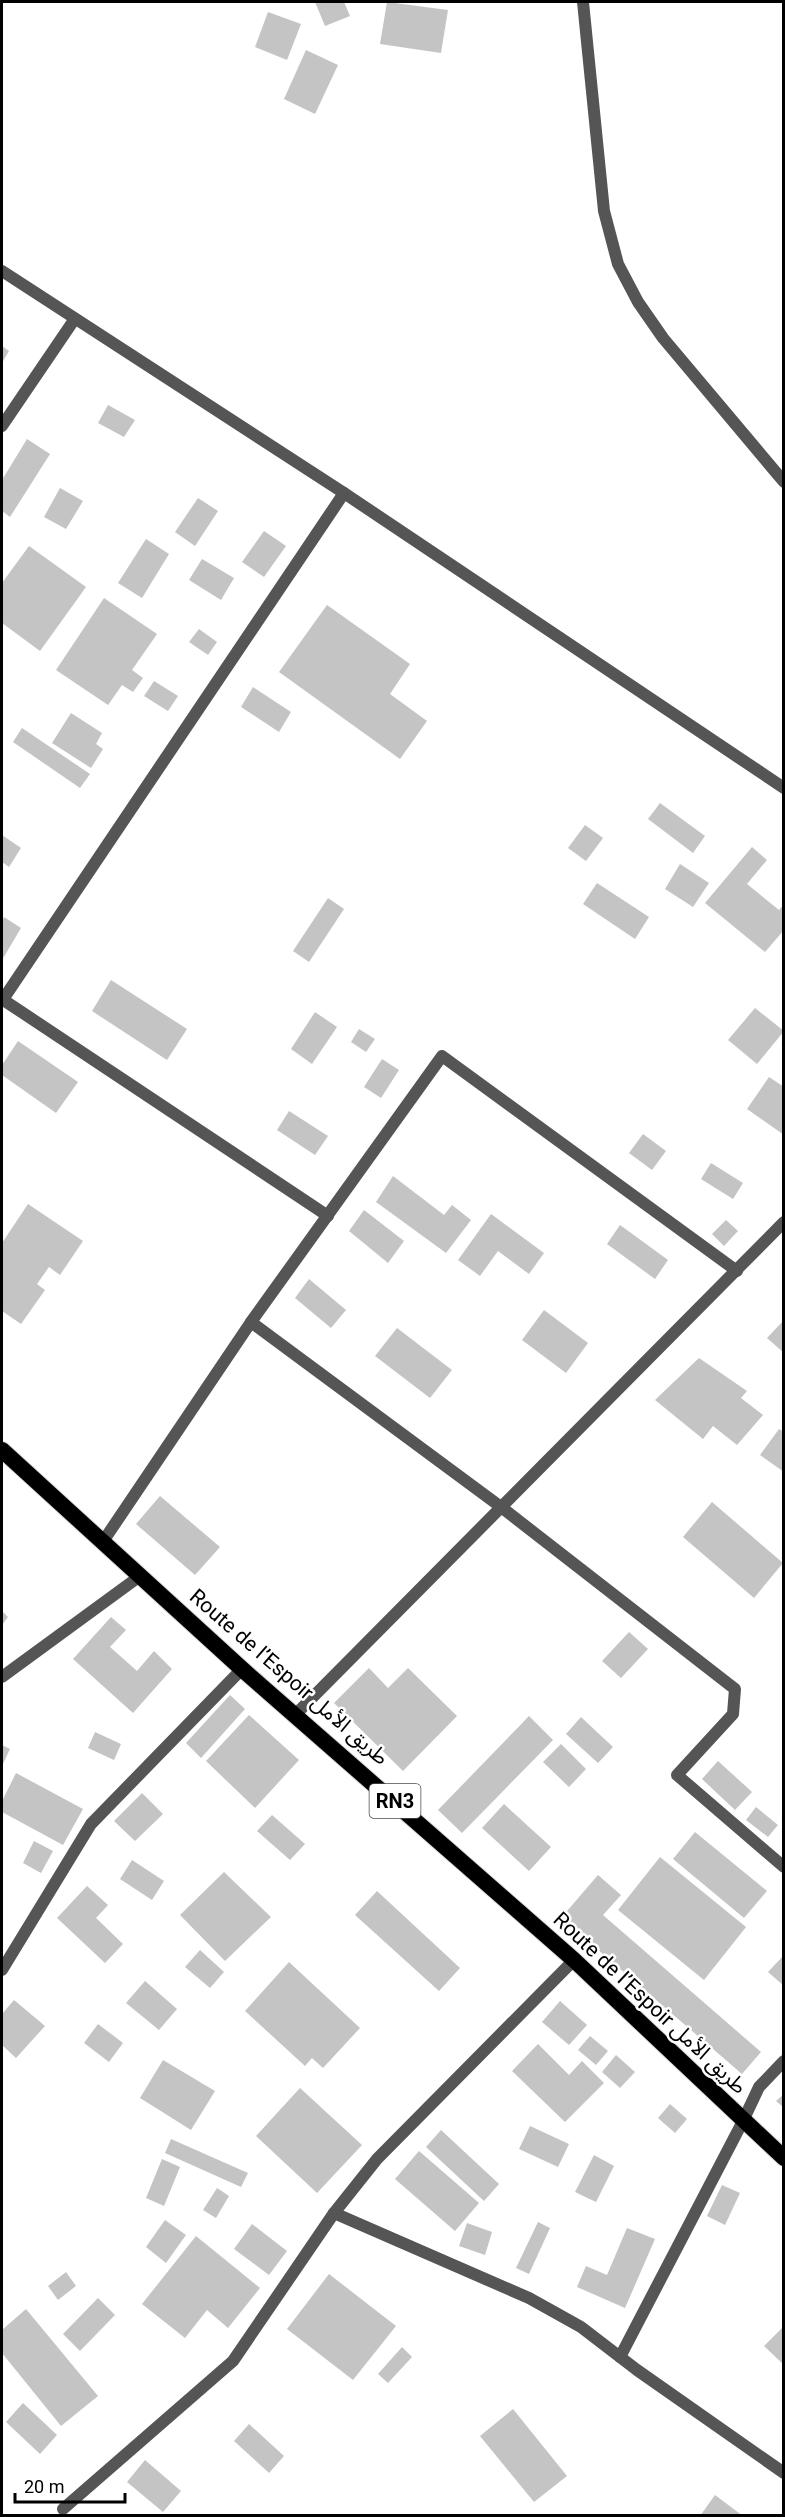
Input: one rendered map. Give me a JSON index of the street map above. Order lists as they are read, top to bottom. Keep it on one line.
{"streets":{"highway":["Route de l’Espoir طريق الأمل","RN3"]},"scale_bar":"20 m"}
